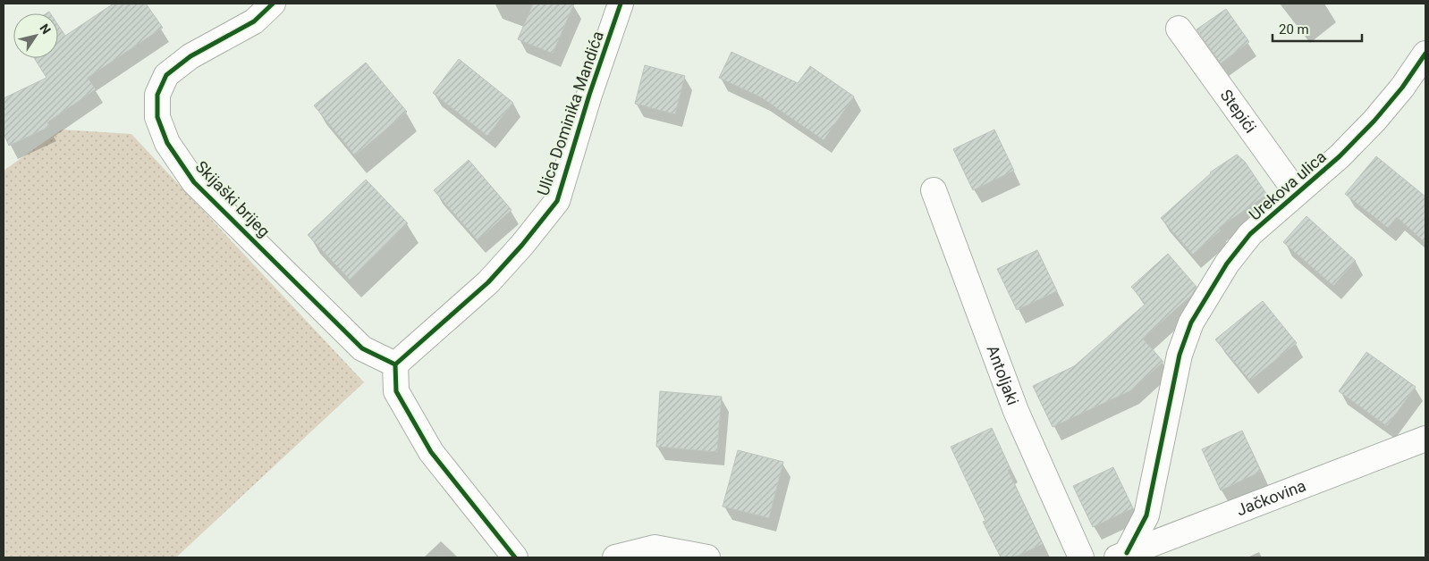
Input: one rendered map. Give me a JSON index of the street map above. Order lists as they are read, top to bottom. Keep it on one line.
{"streets":{"street":["Stepići","Ulica Dominika Mandića","Urekova ulica","Skijaški brijeg","Antoljaki","Jačkovina"]},"crossings":[["Stepići","Urekova ulica"],["Ulica Dominika Mandića","Skijaški brijeg"],["Urekova ulica","Jačkovina"]],"scale_bar":"20 m","north":"top right"}
